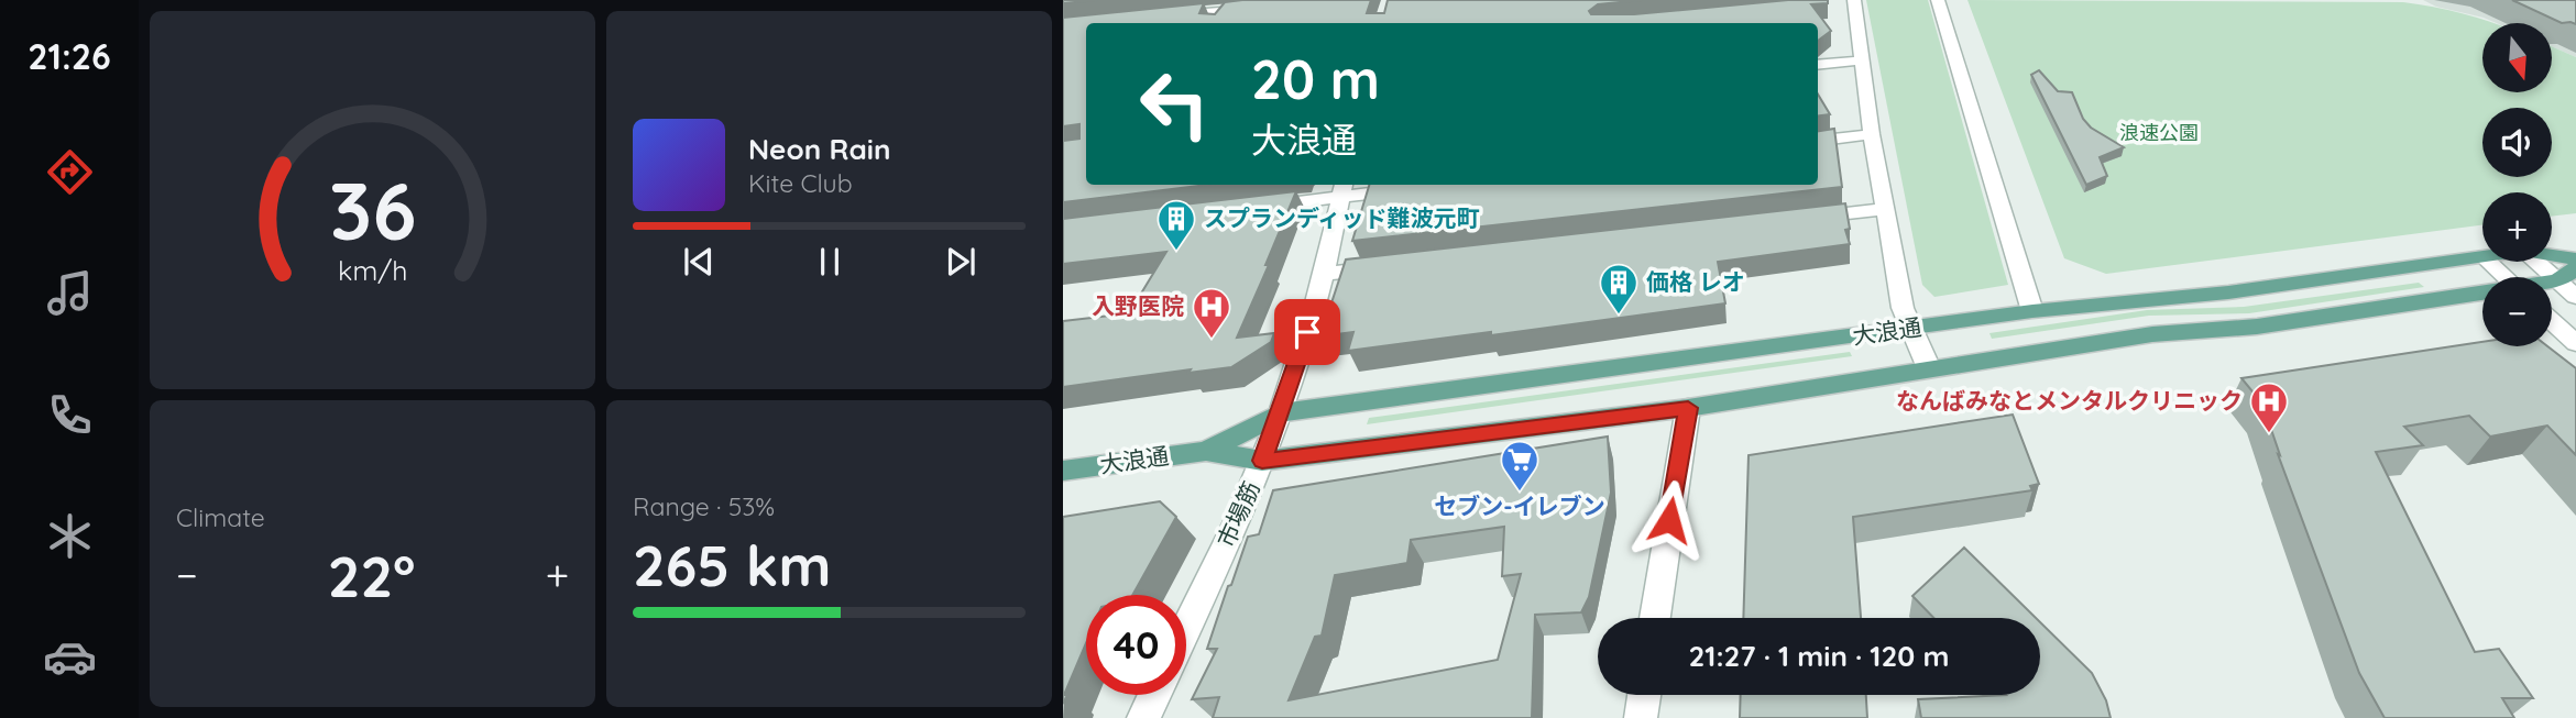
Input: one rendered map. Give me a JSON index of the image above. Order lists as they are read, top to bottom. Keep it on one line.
{"streets":{"main road":["大浪通"],"street":["市場筋"]},"crossings":[["大浪通","市場筋"]],"parks":["浪速公園"],"places":{"building":["スプランディッド難波元町","価格 レオ"],"hospital":["入野医院","なんばみなとメンタルクリニック"],"supermarket":["セブン-イレブン"]},"north":"bottom","page":{"tabs":"21:26","map_buttons":["+","−"],"turn":["20 m","大浪通"],"song":["Neon Rain","Kite Club"],"tile":["Climate",["Range · 53%","265 km"]],"heat":["−","22°","+"],"limit":"40","trip":"21:27 · 1 min · 120 m","gauge":["36","km/h"]}}
